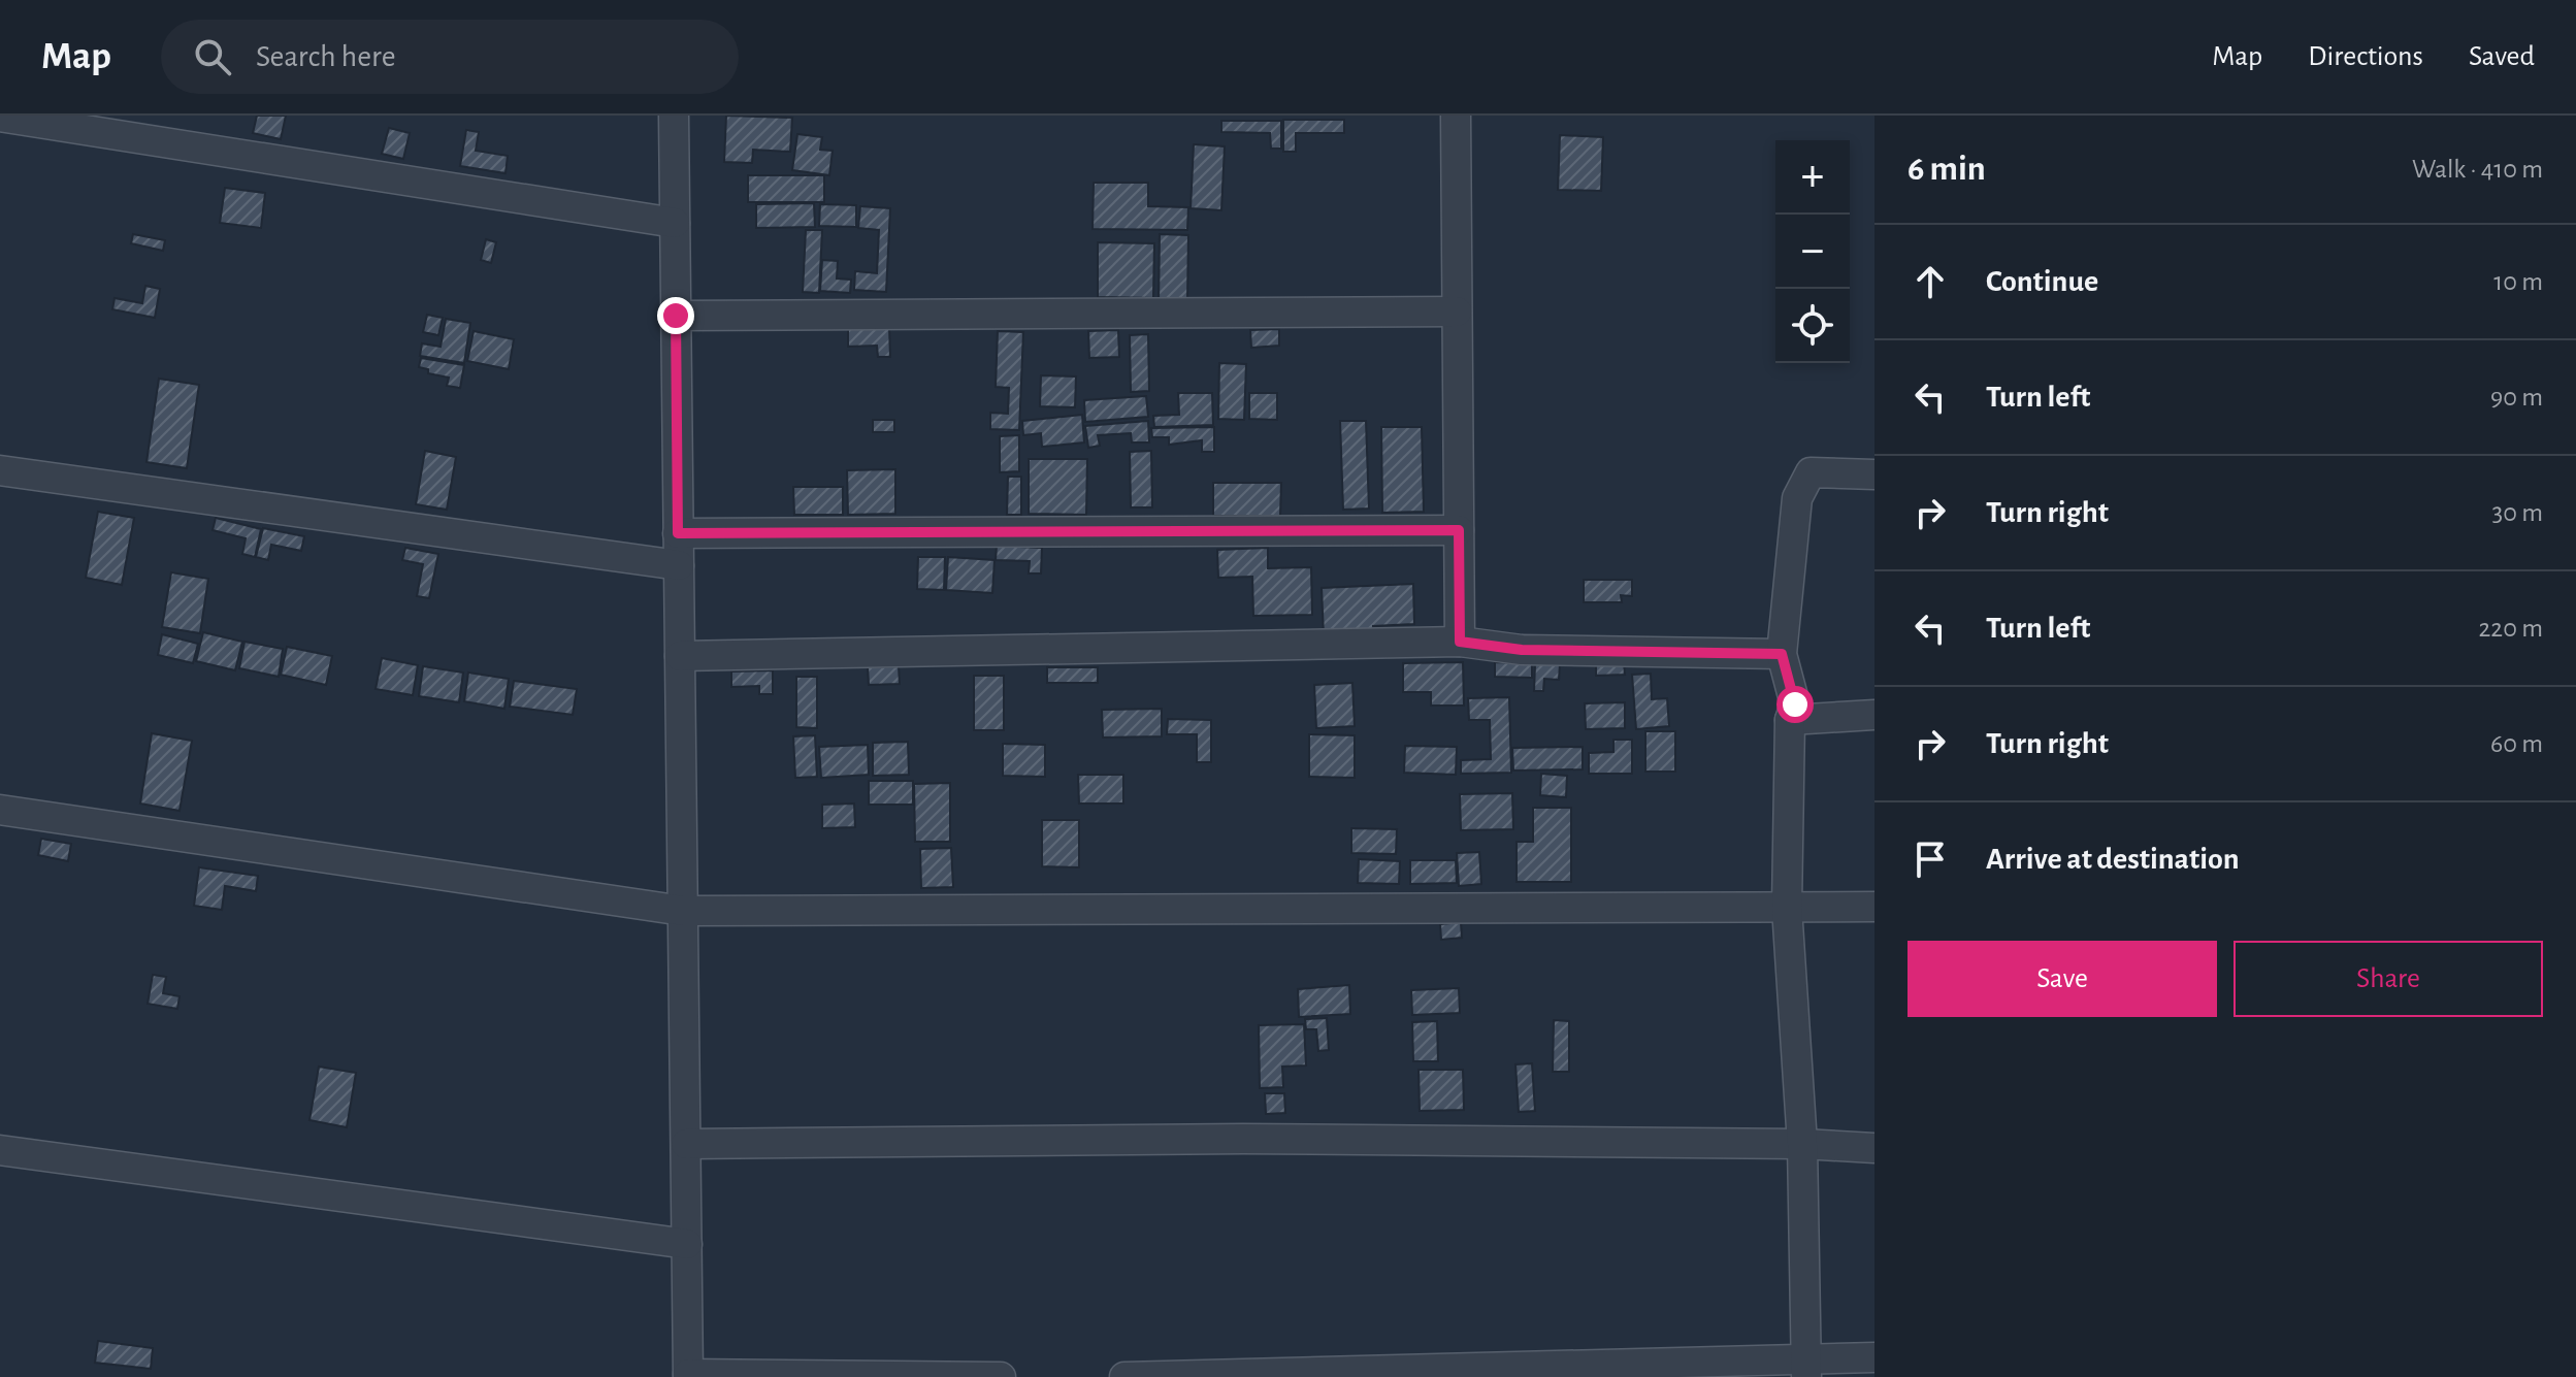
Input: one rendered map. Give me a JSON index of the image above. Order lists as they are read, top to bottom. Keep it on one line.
{"page":{"header":"Map","search":"Search here","nav":["Map","Directions","Saved"],"heading":["6 min","Walk · 410 m"],"map_buttons":["+","−"],"list":[["Continue","10 m"],["Turn left","90 m"],["Turn right","30 m"],["Turn left","220 m"],["Turn right","60 m"],"Arrive at destination"],"buttons":["Save","Share"]}}
